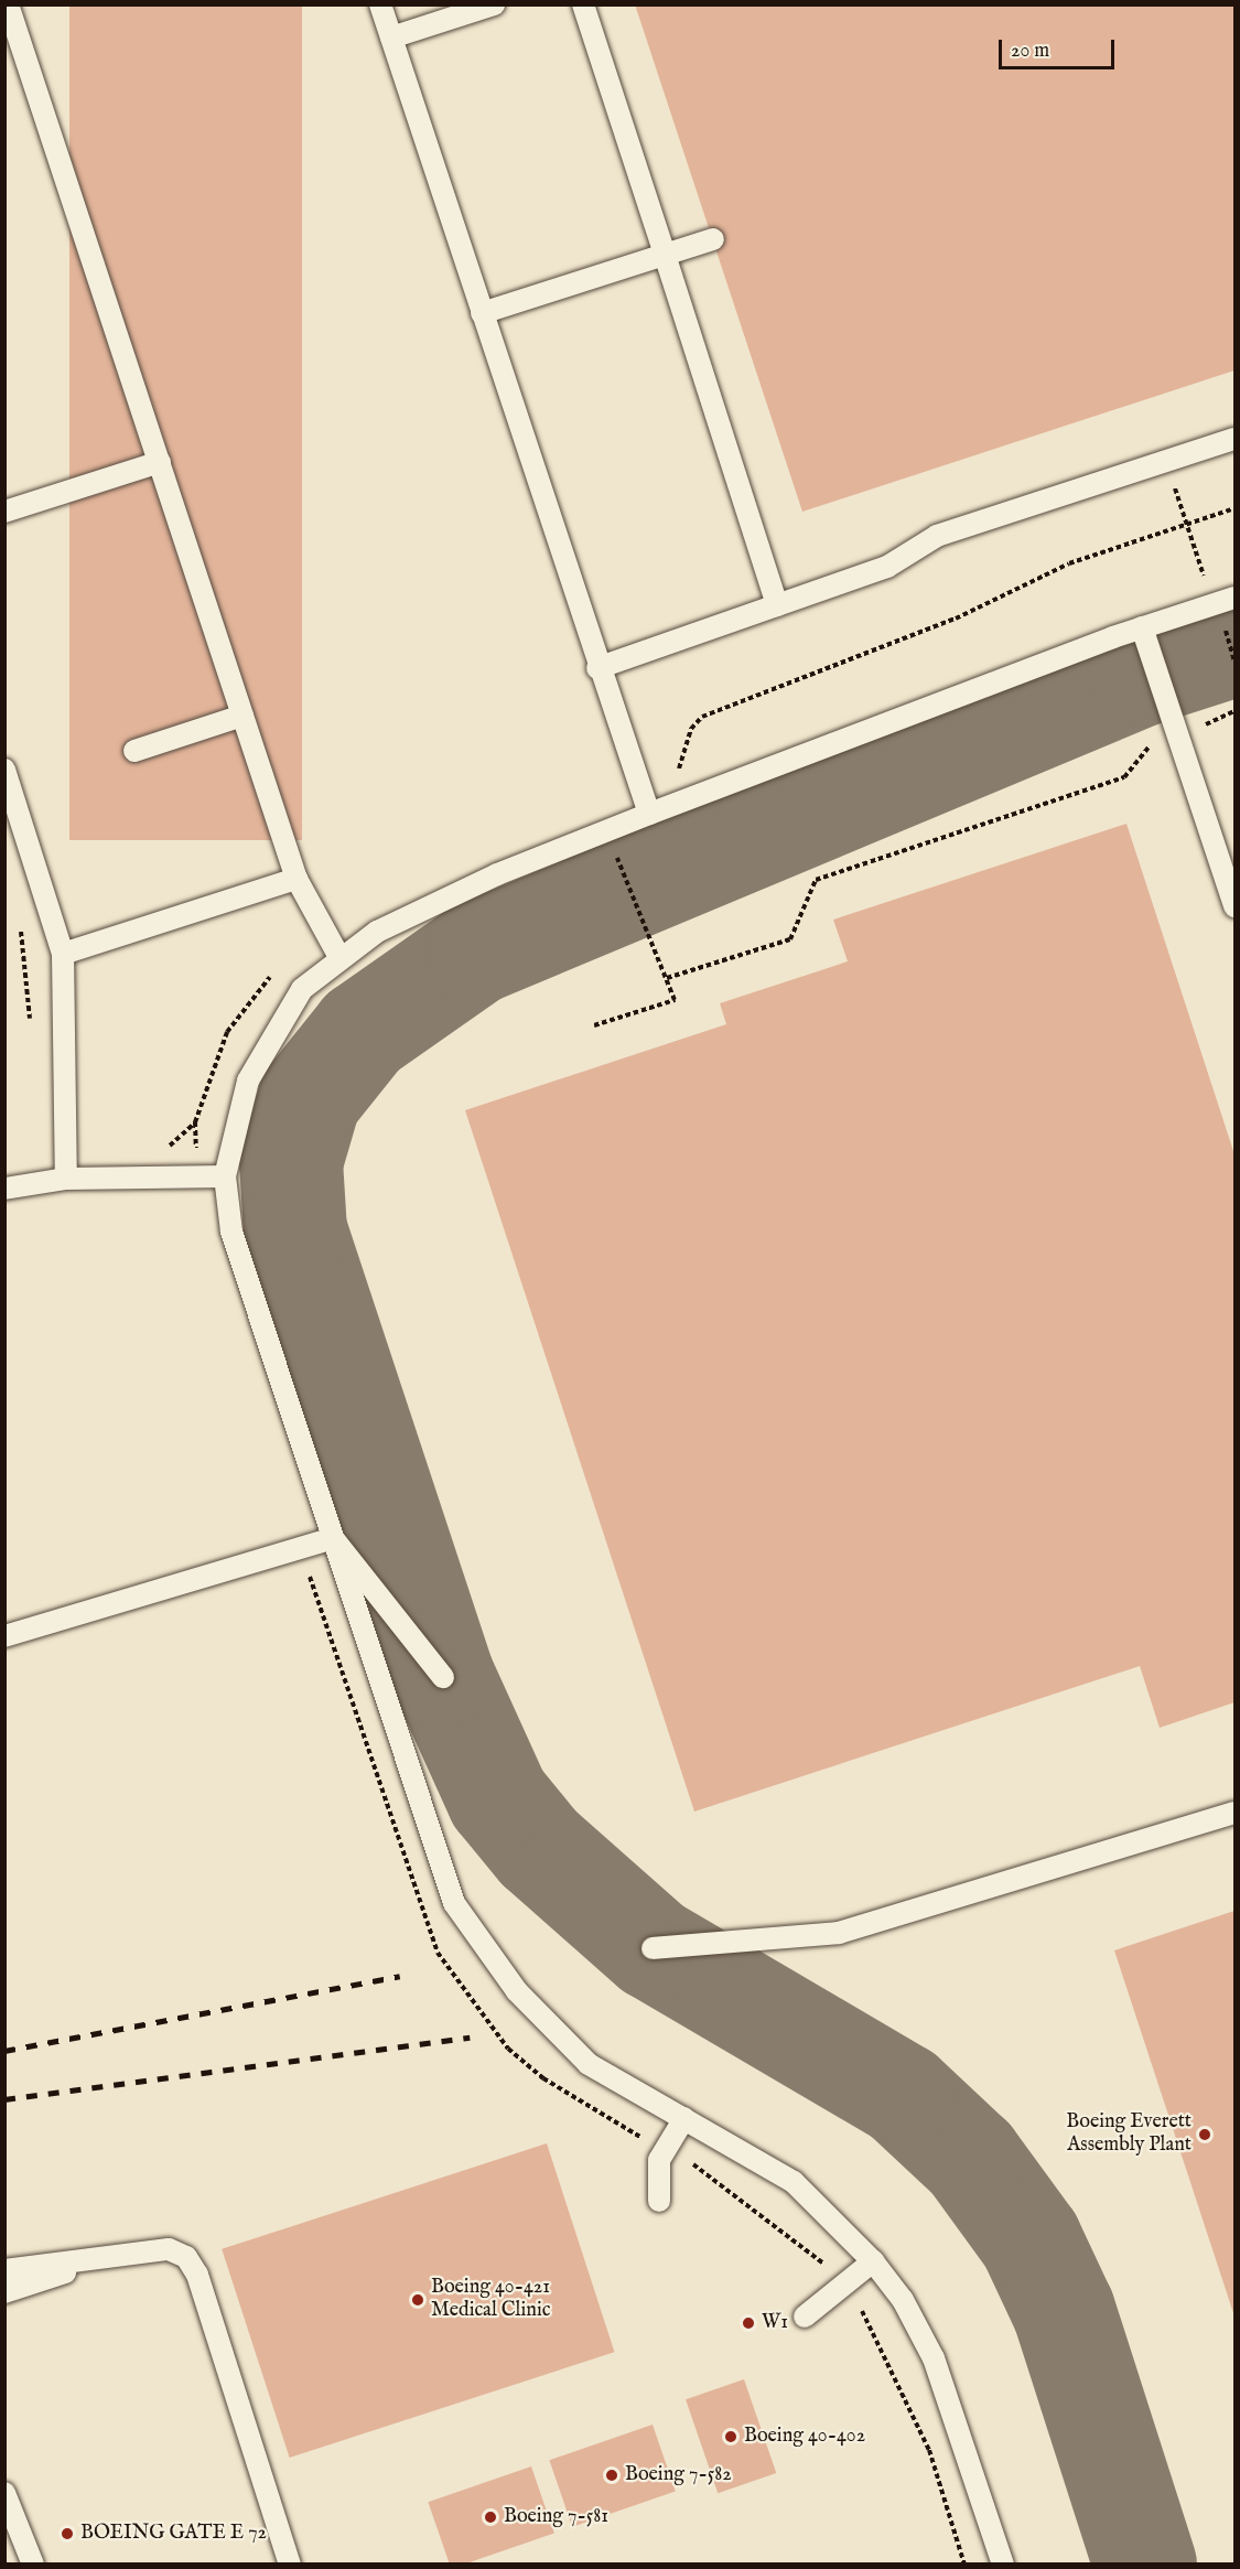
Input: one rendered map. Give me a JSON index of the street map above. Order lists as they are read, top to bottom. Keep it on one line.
{"places":["Boeing Everett Assembly Plant","Boeing 40-421 Medical Clinic","W1","Boeing 40-402","Boeing 7-582","Boeing 7-581","BOEING GATE E 72"],"scale_bar":"20 m"}
